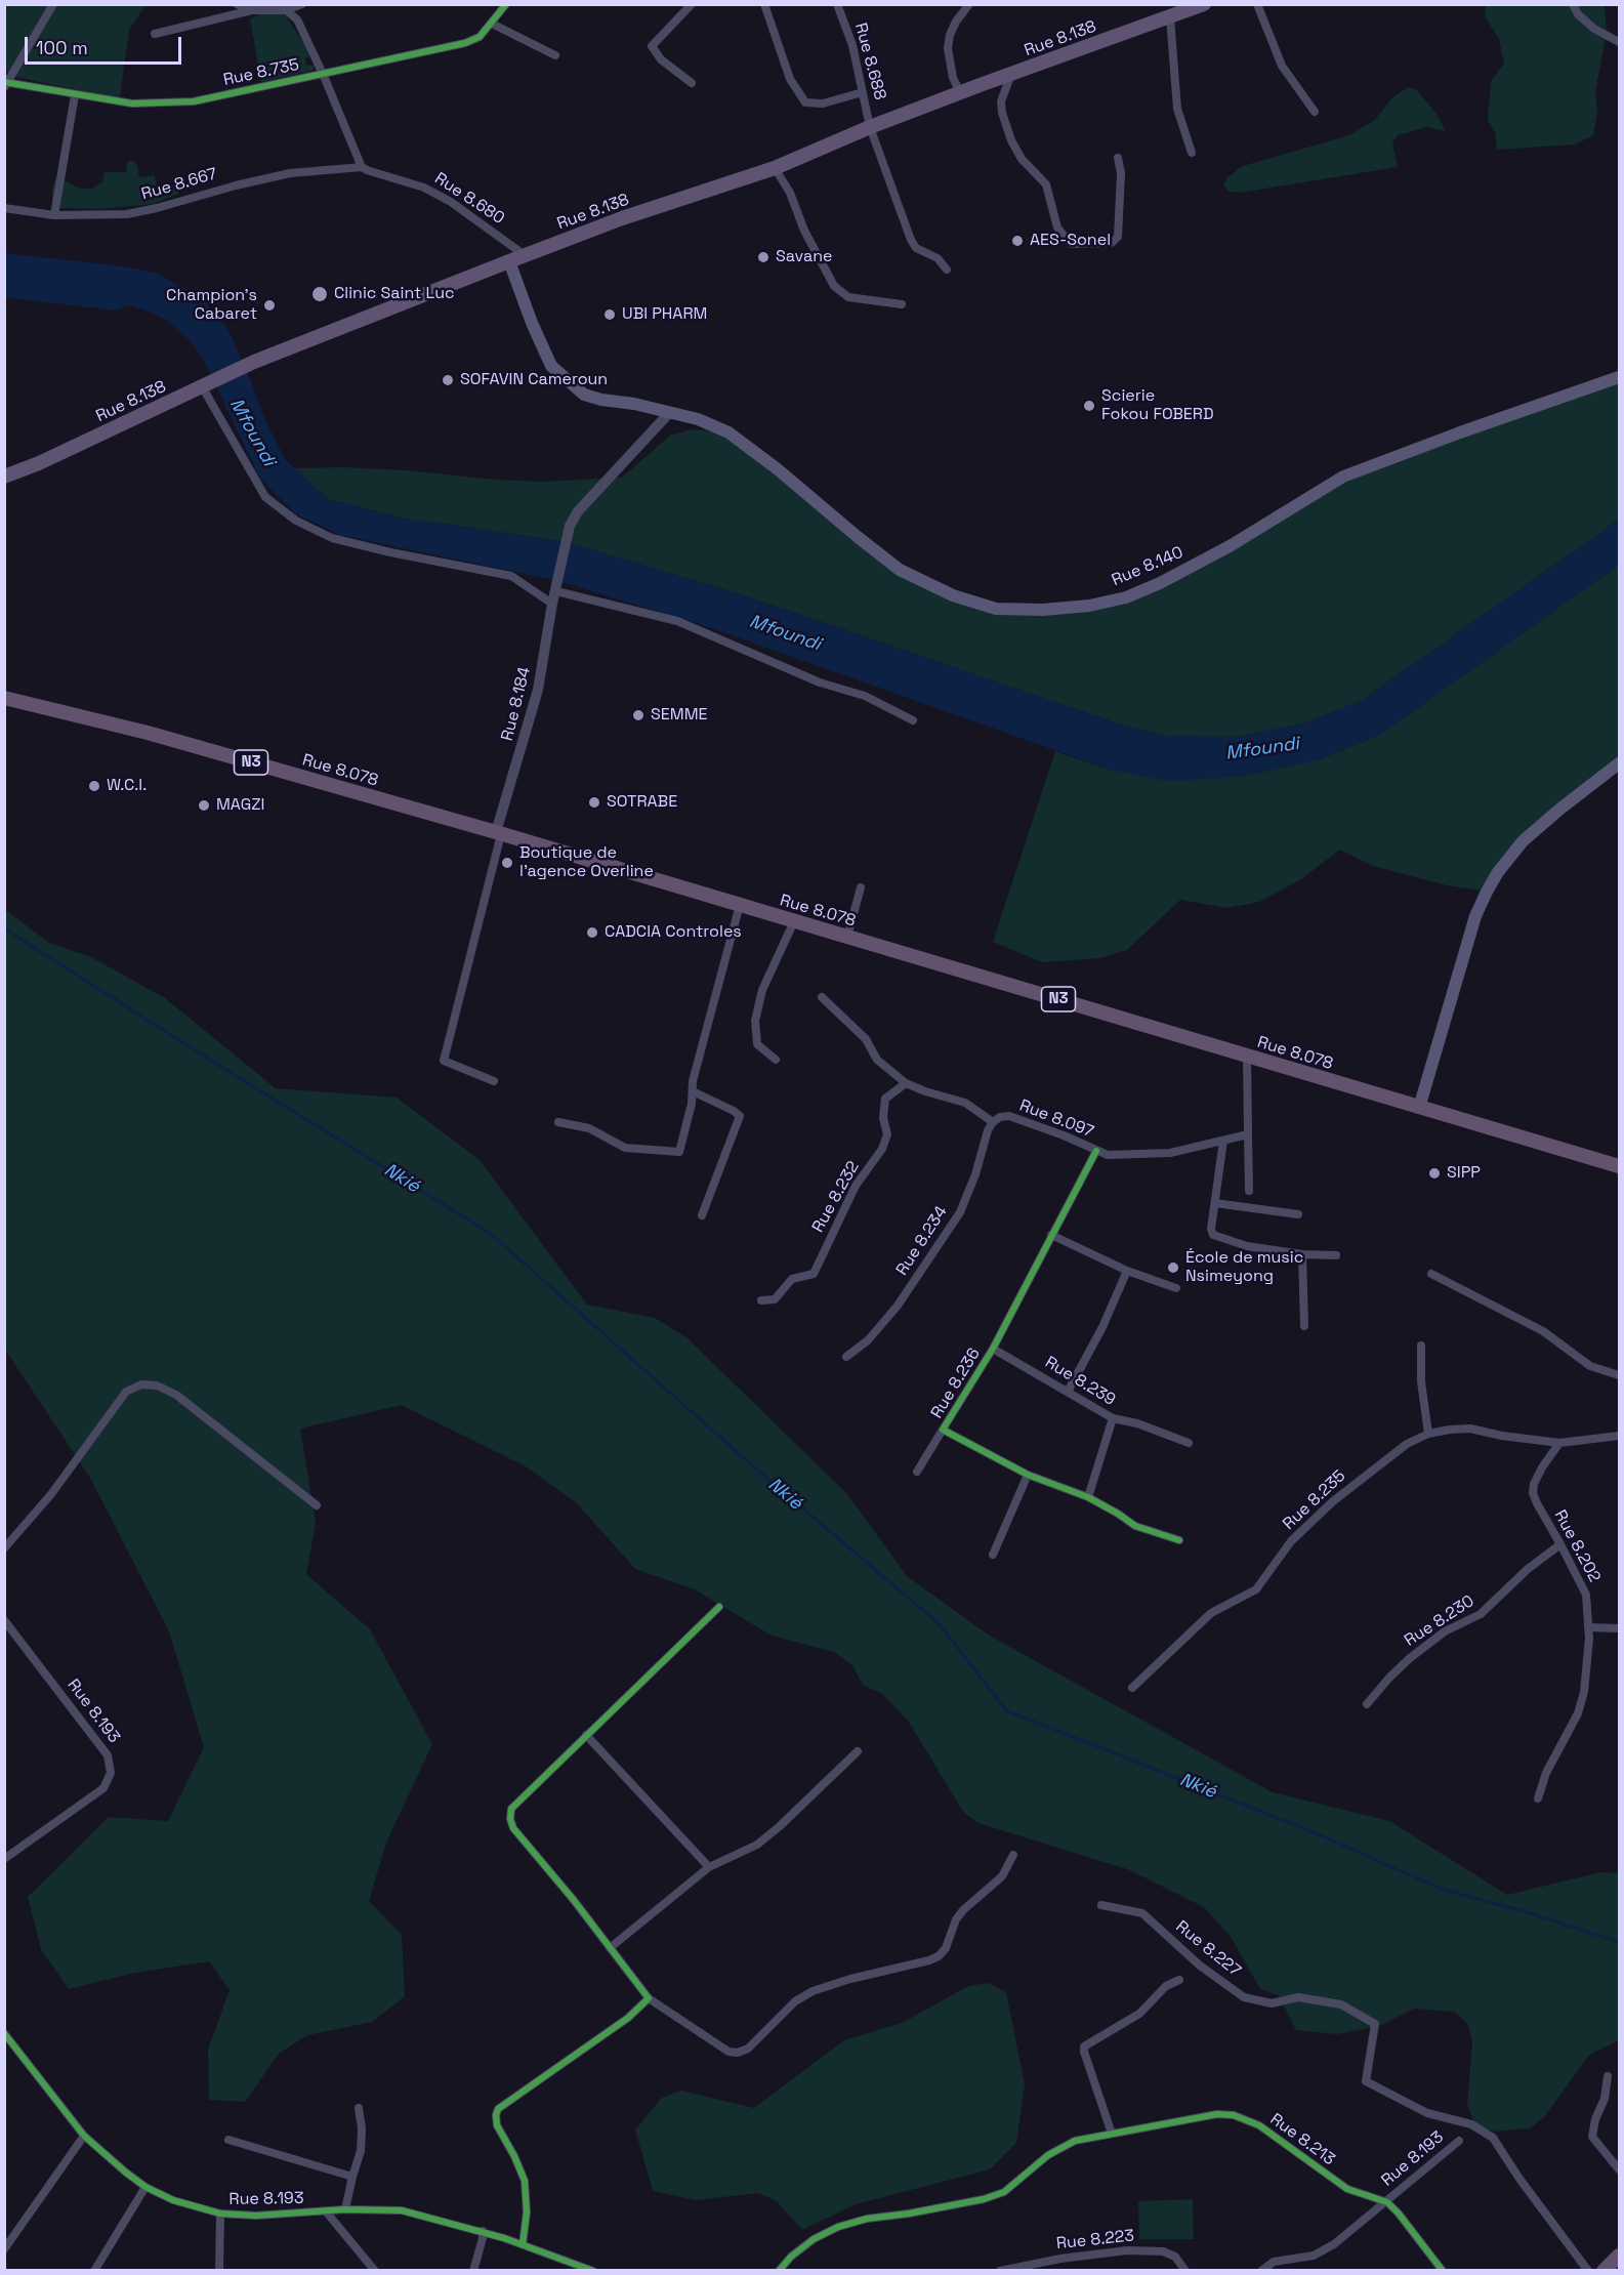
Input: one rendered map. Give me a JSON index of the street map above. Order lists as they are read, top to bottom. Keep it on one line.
{"streets":{"highway":["N3","Rue 8.078"],"main road":["Rue 8.138","Rue 8.140"],"street":["Rue 8.688","Rue 8.735","Rue 8.667","Rue 8.680","Rue 8.184","Rue 8.097","Rue 8.232","Rue 8.234","Rue 8.239","Rue 8.236","Rue 8.235","Rue 8.202","Rue 8.230","Rue 8.193","Rue 8.227","Rue 8.213","Rue 8.223"]},"crossings":[["Rue 8.138","Rue 8.688"],["Rue 8.138","Rue 8.680"],["Rue 8.138","Rue 8.140"],["Rue 8.667","Rue 8.680"],["Rue 8.140","Rue 8.184"],["Rue 8.184","Rue 8.078"],["Rue 8.097","Rue 8.232"],["Rue 8.097","Rue 8.234"],["Rue 8.097","Rue 8.236"],["Rue 8.239","Rue 8.236"],["Rue 8.235","Rue 8.202"],["Rue 8.202","Rue 8.230"],["Rue 8.193","Rue 8.213"]],"water":["Mfoundi","Nkié"],"places":["AES-Sonel","Savane","Clinic Saint Luc","Champion's Cabaret","UBI PHARM","SOFAVIN Cameroun","Scierie Fokou FOBERD","SEMME","W.C.I.","SOTRABE","MAGZI","Boutique de l'agence Overline","CADCIA Controles","SIPP","École de music Nsimeyong"],"scale_bar":"100 m"}
